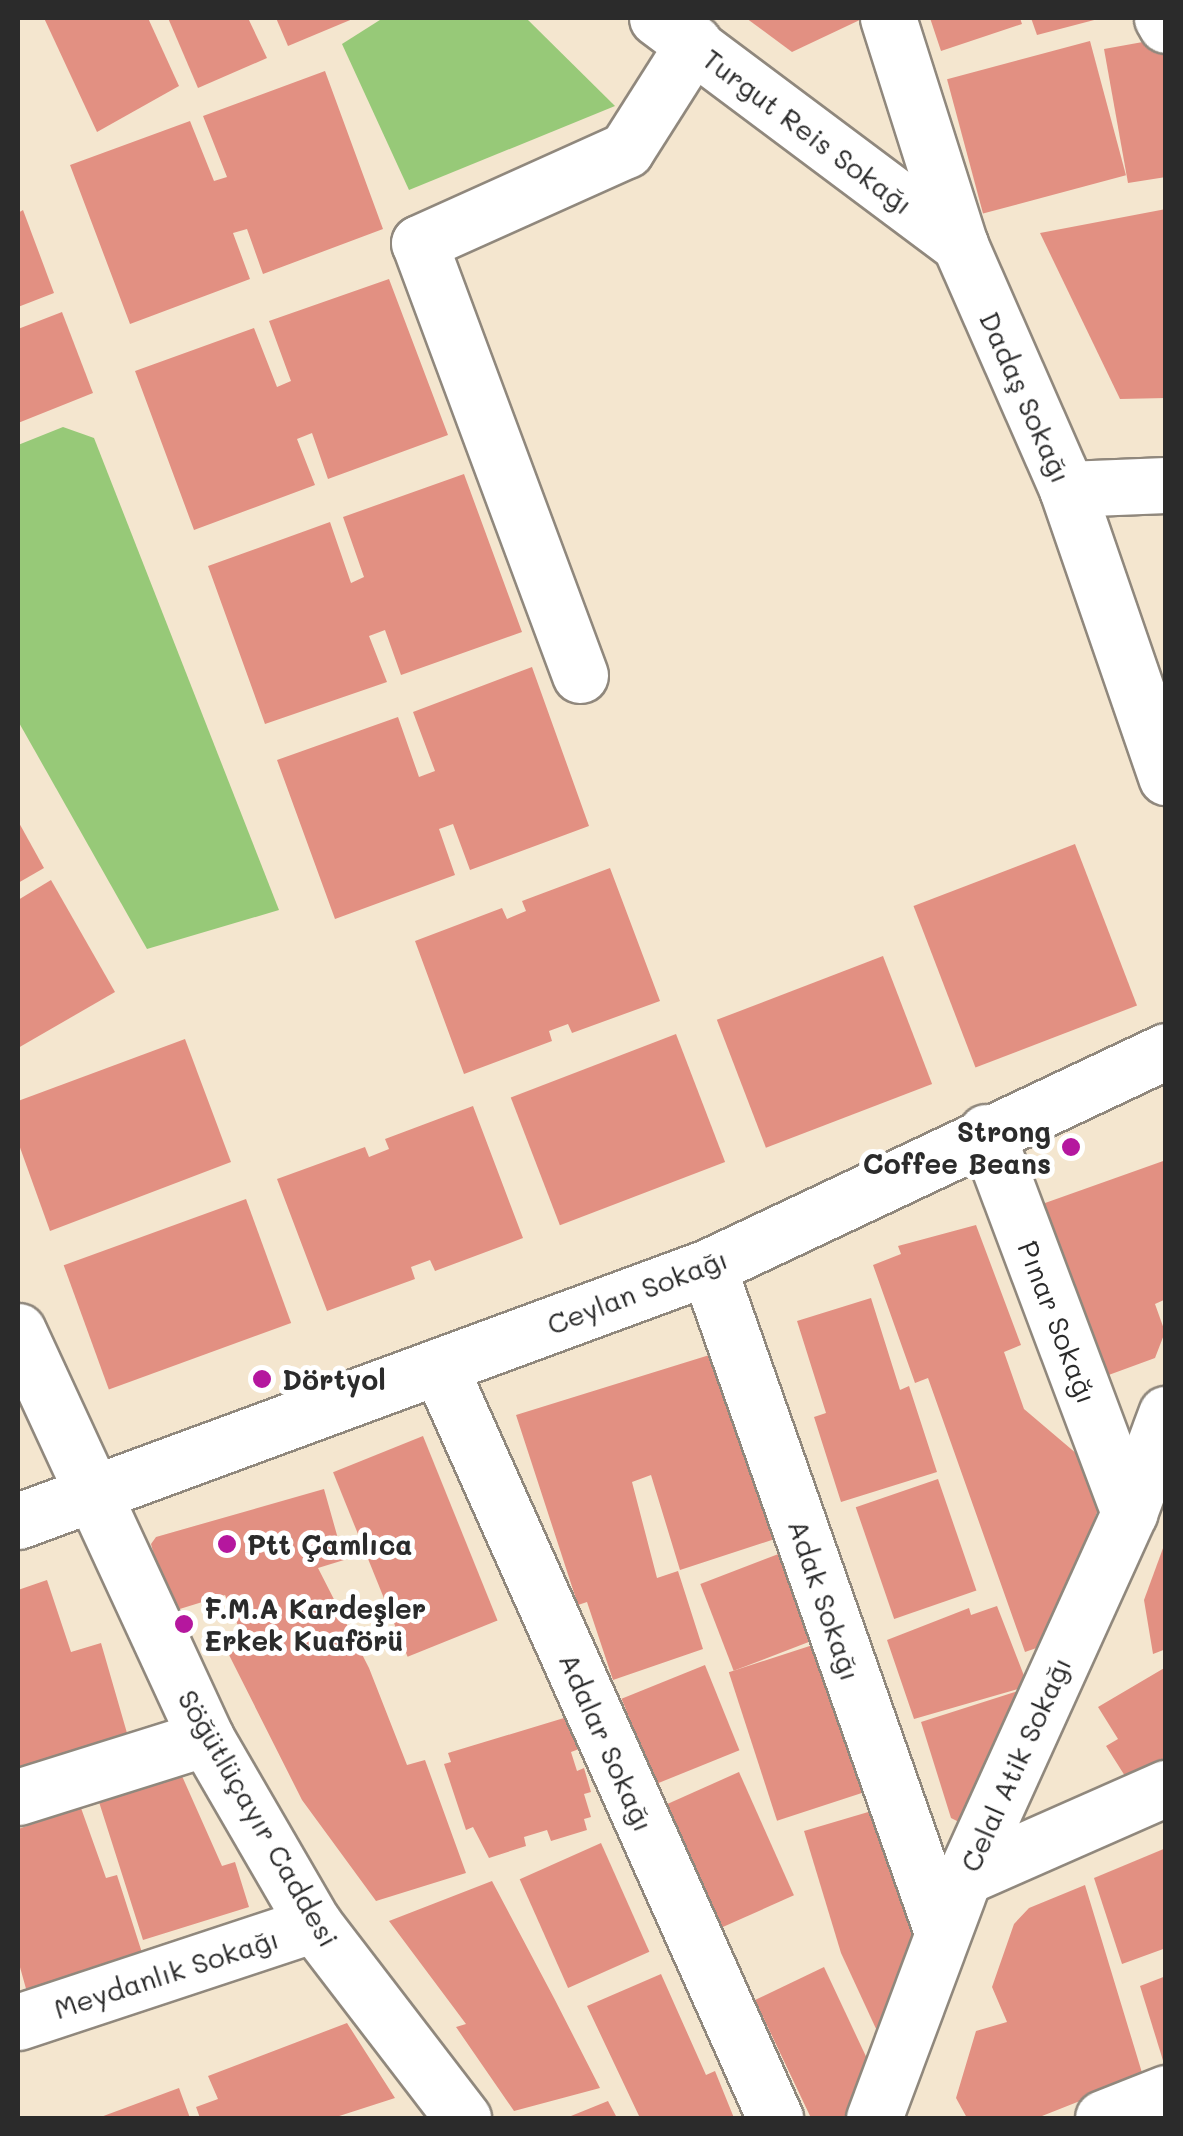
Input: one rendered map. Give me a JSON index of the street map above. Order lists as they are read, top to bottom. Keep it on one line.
{"streets":{"street":["Turgut Reis Sokağı","Dadaş Sokağı","Ceylan Sokağı","Pınar Sokağı","Adak Sokağı","Adalar Sokağı","Celal Atik Sokağı","Söğütlüçayır Caddesi","Meydanlık Sokağı"]},"crossings":[["Turgut Reis Sokağı","Dadaş Sokağı"],["Ceylan Sokağı","Pınar Sokağı"],["Ceylan Sokağı","Adak Sokağı"],["Ceylan Sokağı","Adalar Sokağı"],["Ceylan Sokağı","Söğütlüçayır Caddesi"],["Pınar Sokağı","Celal Atik Sokağı"],["Adak Sokağı","Celal Atik Sokağı"],["Söğütlüçayır Caddesi","Meydanlık Sokağı"]],"places":["Strong Coffee Beans","Dörtyol","Ptt Çamlıca","F.M.A Kardeşler Erkek Kuaförü"]}
